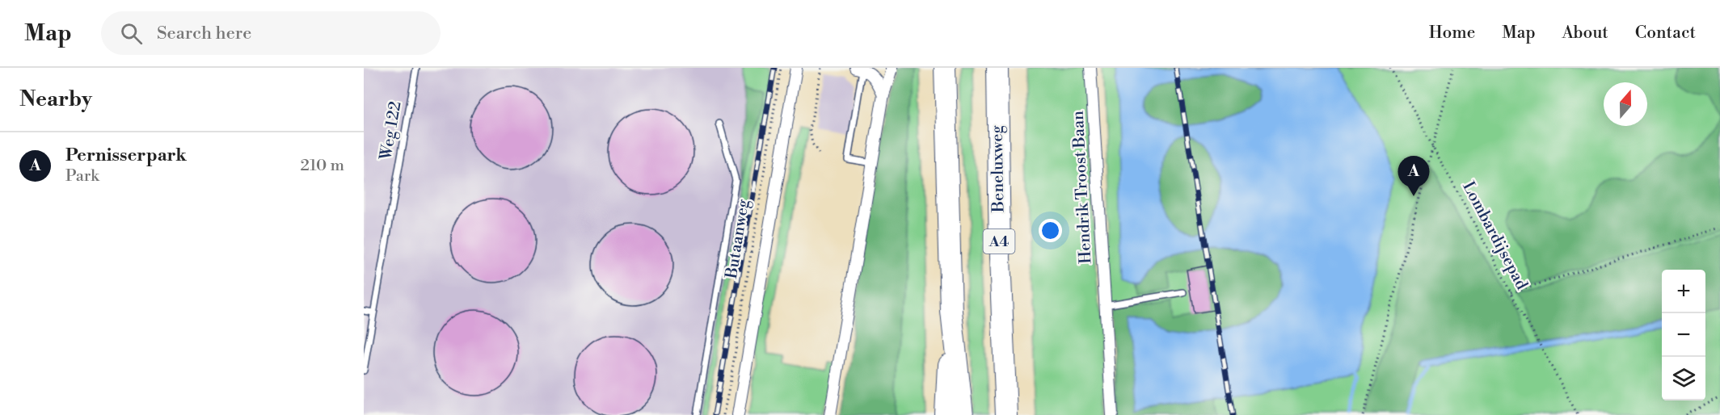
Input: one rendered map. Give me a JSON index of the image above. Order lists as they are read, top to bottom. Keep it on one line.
{"streets":{"highway":["Beneluxweg","A4"],"street":["Hendrik Troost Baan","Butaanweg"],"lane":["Weg 122"],"path":["Lombardijsepad"]},"north":"top","page":{"header":"Map","search":"Search here","nav":["Home","Map","About","Contact"],"heading":"Nearby","list":[{"mark":"A","name":"Pernisserpark","note":"Park","value":"210 m"}],"pins":"A","map_buttons":["+","−"]}}
